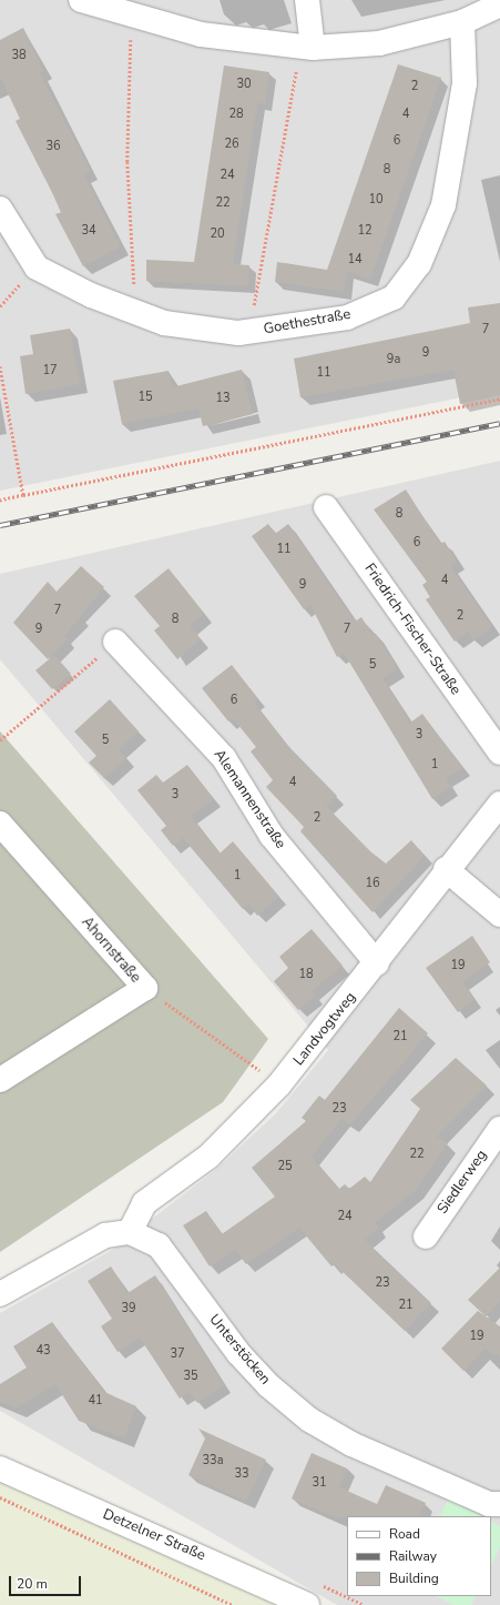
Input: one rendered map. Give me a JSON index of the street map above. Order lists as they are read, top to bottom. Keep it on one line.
{"streets":{"street":["Goethestraße","Friedrich-Fischer-Straße","Alemannenstraße","Ahornstraße","Landvogtweg","Siedlerweg","Unterstöcken","Detzelner Straße"]},"crossings":[["Alemannenstraße","Landvogtweg"],["Landvogtweg","Unterstöcken"]],"house_numbers":["38","30","2","28","4","6","26","36","8","24","10","22","34","12","20","14","7","9","9a","17","11","15","13","8","6","11","4","9","7","2","8","9","7","5","6","3","5","1","4","3","2","1","16","19","18","21","23","22","25","24","23","21","39","19","43","37","35","41","33a","33","31"],"legend":["Road","Railway","Building"],"scale_bar":"20 m"}
